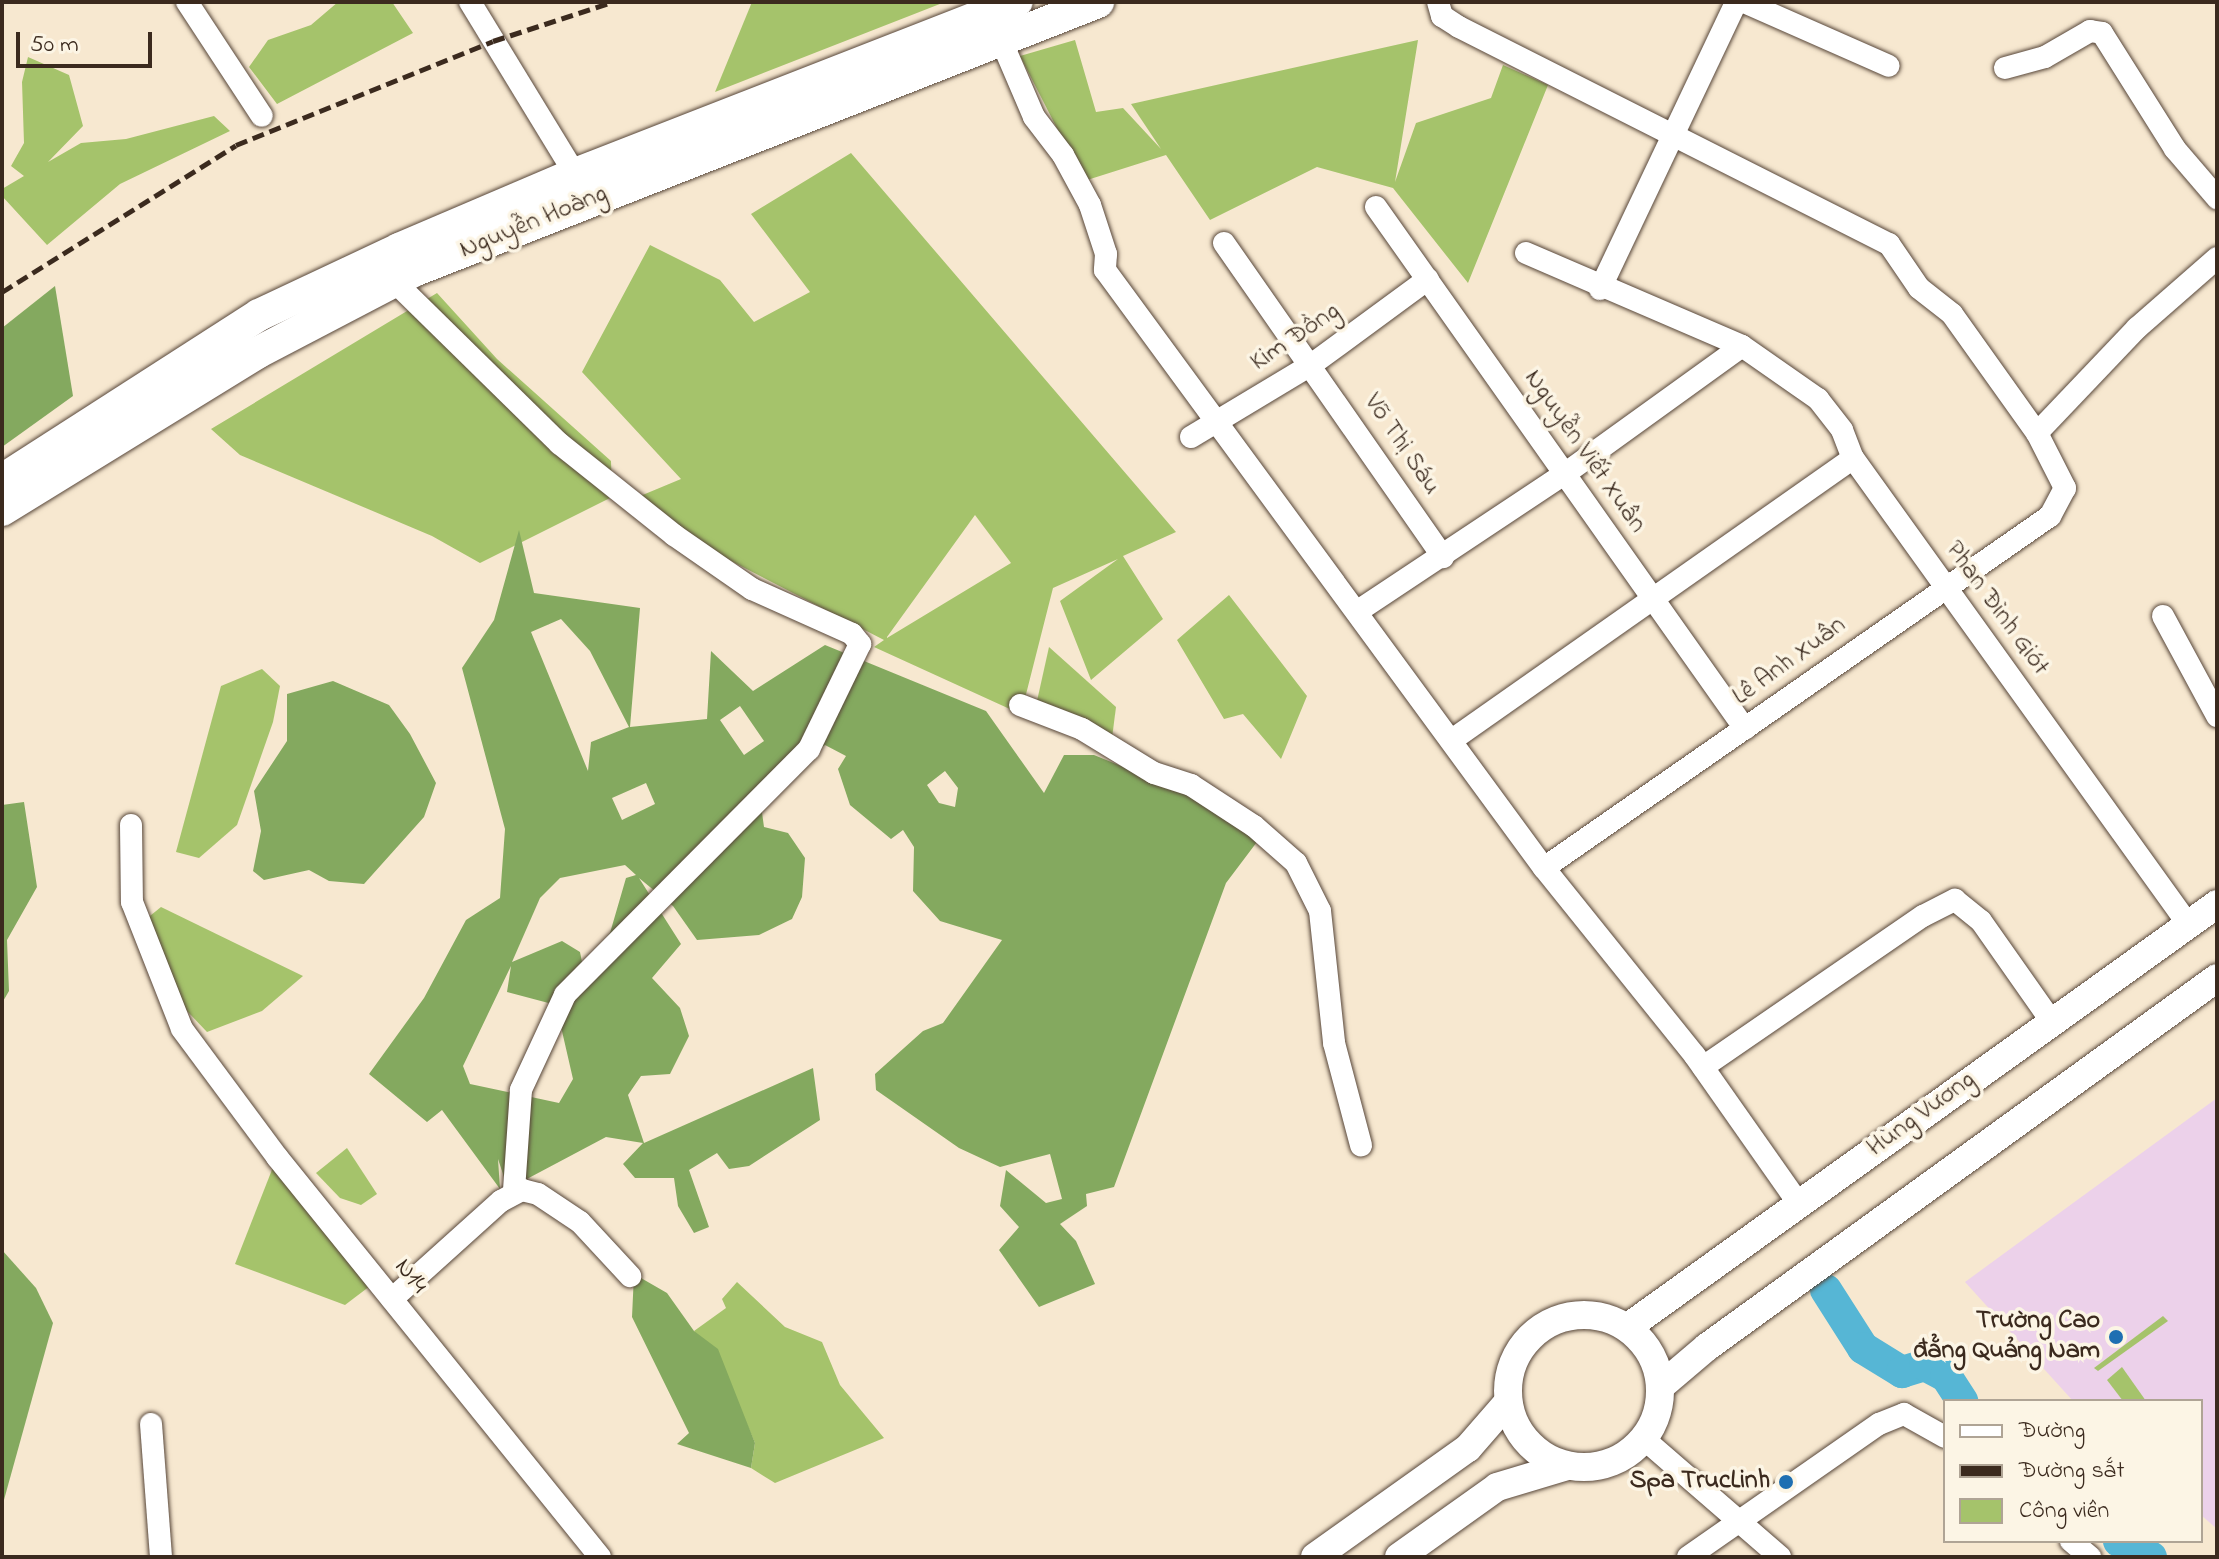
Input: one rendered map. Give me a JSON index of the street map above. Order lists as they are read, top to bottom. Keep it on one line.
{"streets":{"highway":["Nguyễn Hoàng"],"main road":["Hùng Vương"],"street":["Kim Đồng","Võ Thị Sáu","Nguyễn Viết Xuân","Phan Đình Giót","Lê Anh Xuân","N14"]},"crossings":[["Kim Đồng","Võ Thị Sáu"],["Kim Đồng","Nguyễn Viết Xuân"],["Nguyễn Viết Xuân","Lê Anh Xuân"],["Phan Đình Giót","Lê Anh Xuân"],["Phan Đình Giót","Hùng Vương"]],"places":["Trường Cao đẳng Quảng Nam","Spa TrucLinh"],"legend":["Đường","Đường sắt","Công viên"],"scale_bar":"50 m"}
